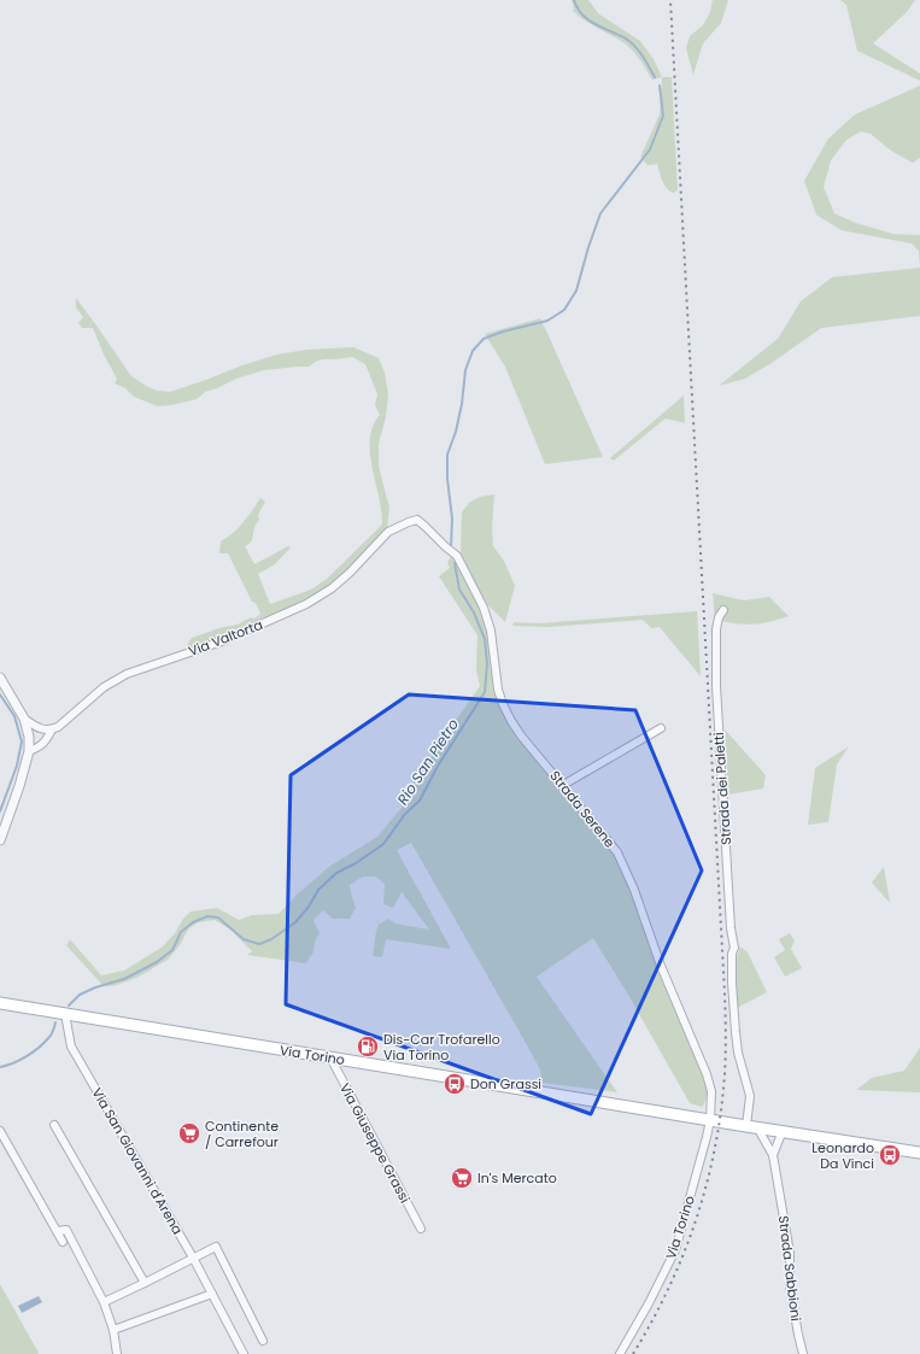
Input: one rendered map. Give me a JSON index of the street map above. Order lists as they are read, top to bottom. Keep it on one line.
{"streets":{"main road":["Via Torino"],"street":["Via Valtorta","Strada dei Paletti","Strada Serene","Via Giuseppe Grassi","Via San Giovanni d'Arena","Strada Sabbioni"]},"crossings":[["Via Valtorta","Strada Serene"],["Strada dei Paletti","Via Torino"],["Strada dei Paletti","Strada Sabbioni"],["Strada Serene","Via Torino"],["Via Torino","Via Giuseppe Grassi"],["Via Torino","Via San Giovanni d'Arena"],["Via Torino","Strada Sabbioni"]],"water":["Rio San Pietro"],"places":{"fuel station":["Dis-Car Trofarello Via Torino"],"bus stop":["Don Grassi","Leonardo Da Vinci"],"supermarket":["Continente / Carrefour","In's Mercato"]}}
